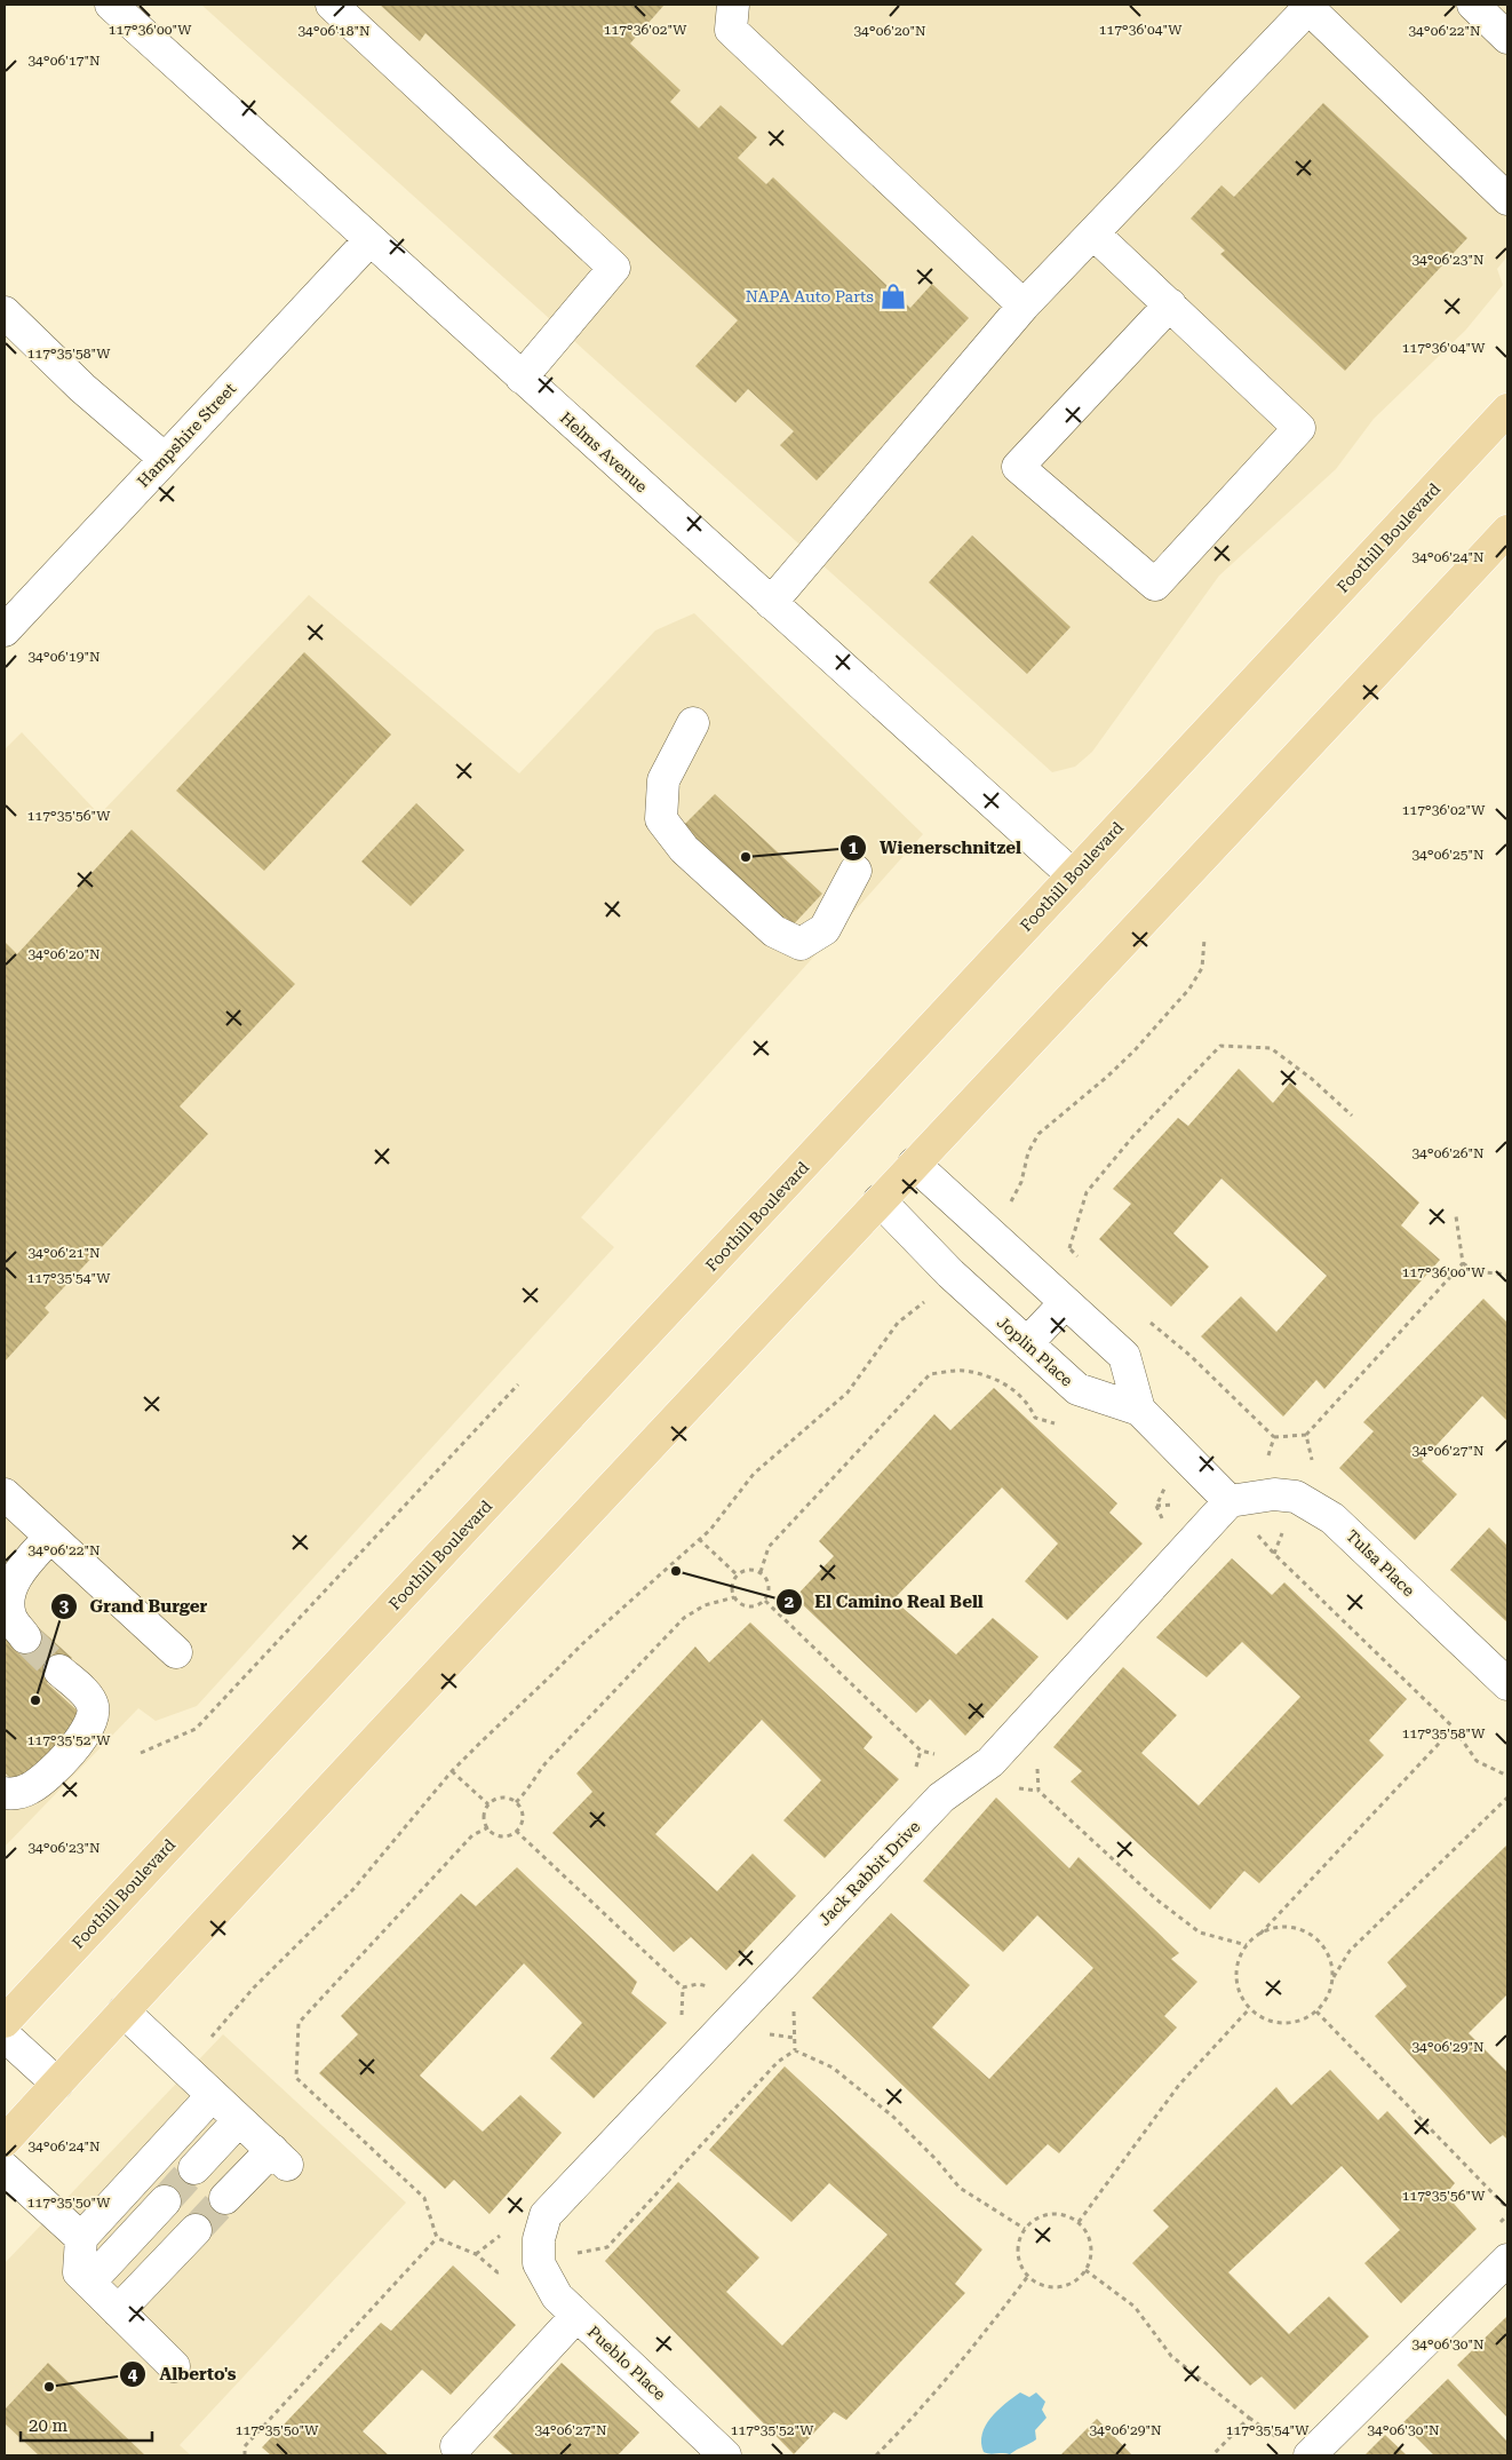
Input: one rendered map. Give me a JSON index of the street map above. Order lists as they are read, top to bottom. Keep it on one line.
{"streets":{"main road":["Foothill Boulevard"],"street":["Hampshire Street","Helms Avenue","Joplin Place","Tulsa Place","Jack Rabbit Drive","Pueblo Place"]},"crossings":[["Hampshire Street","Helms Avenue"],["Helms Avenue","Foothill Boulevard"],["Joplin Place","Tulsa Place"],["Joplin Place","Jack Rabbit Drive"],["Tulsa Place","Jack Rabbit Drive"],["Jack Rabbit Drive","Pueblo Place"]],"places":{"shop":["NAPA Auto Parts"],"other":["Wienerschnitzel","El Camino Real Bell","Grand Burger","Alberto's"]},"scale_bar":"20 m","coordinates":["117°36'00\"W","117°36'02\"W","117°36'04\"W","34°06'20\"N","34°06'18\"N","34°06'22\"N","34°06'17\"N","34°06'23\"N","117°35'58\"W","34°06'24\"N","34°06'19\"N","117°35'56\"W","34°06'25\"N","34°06'26\"N","34°06'21\"N","117°35'54\"W","34°06'27\"N","117°35'52\"W","34°06'29\"N","117°35'50\"W","34°06'30\"N"]}
